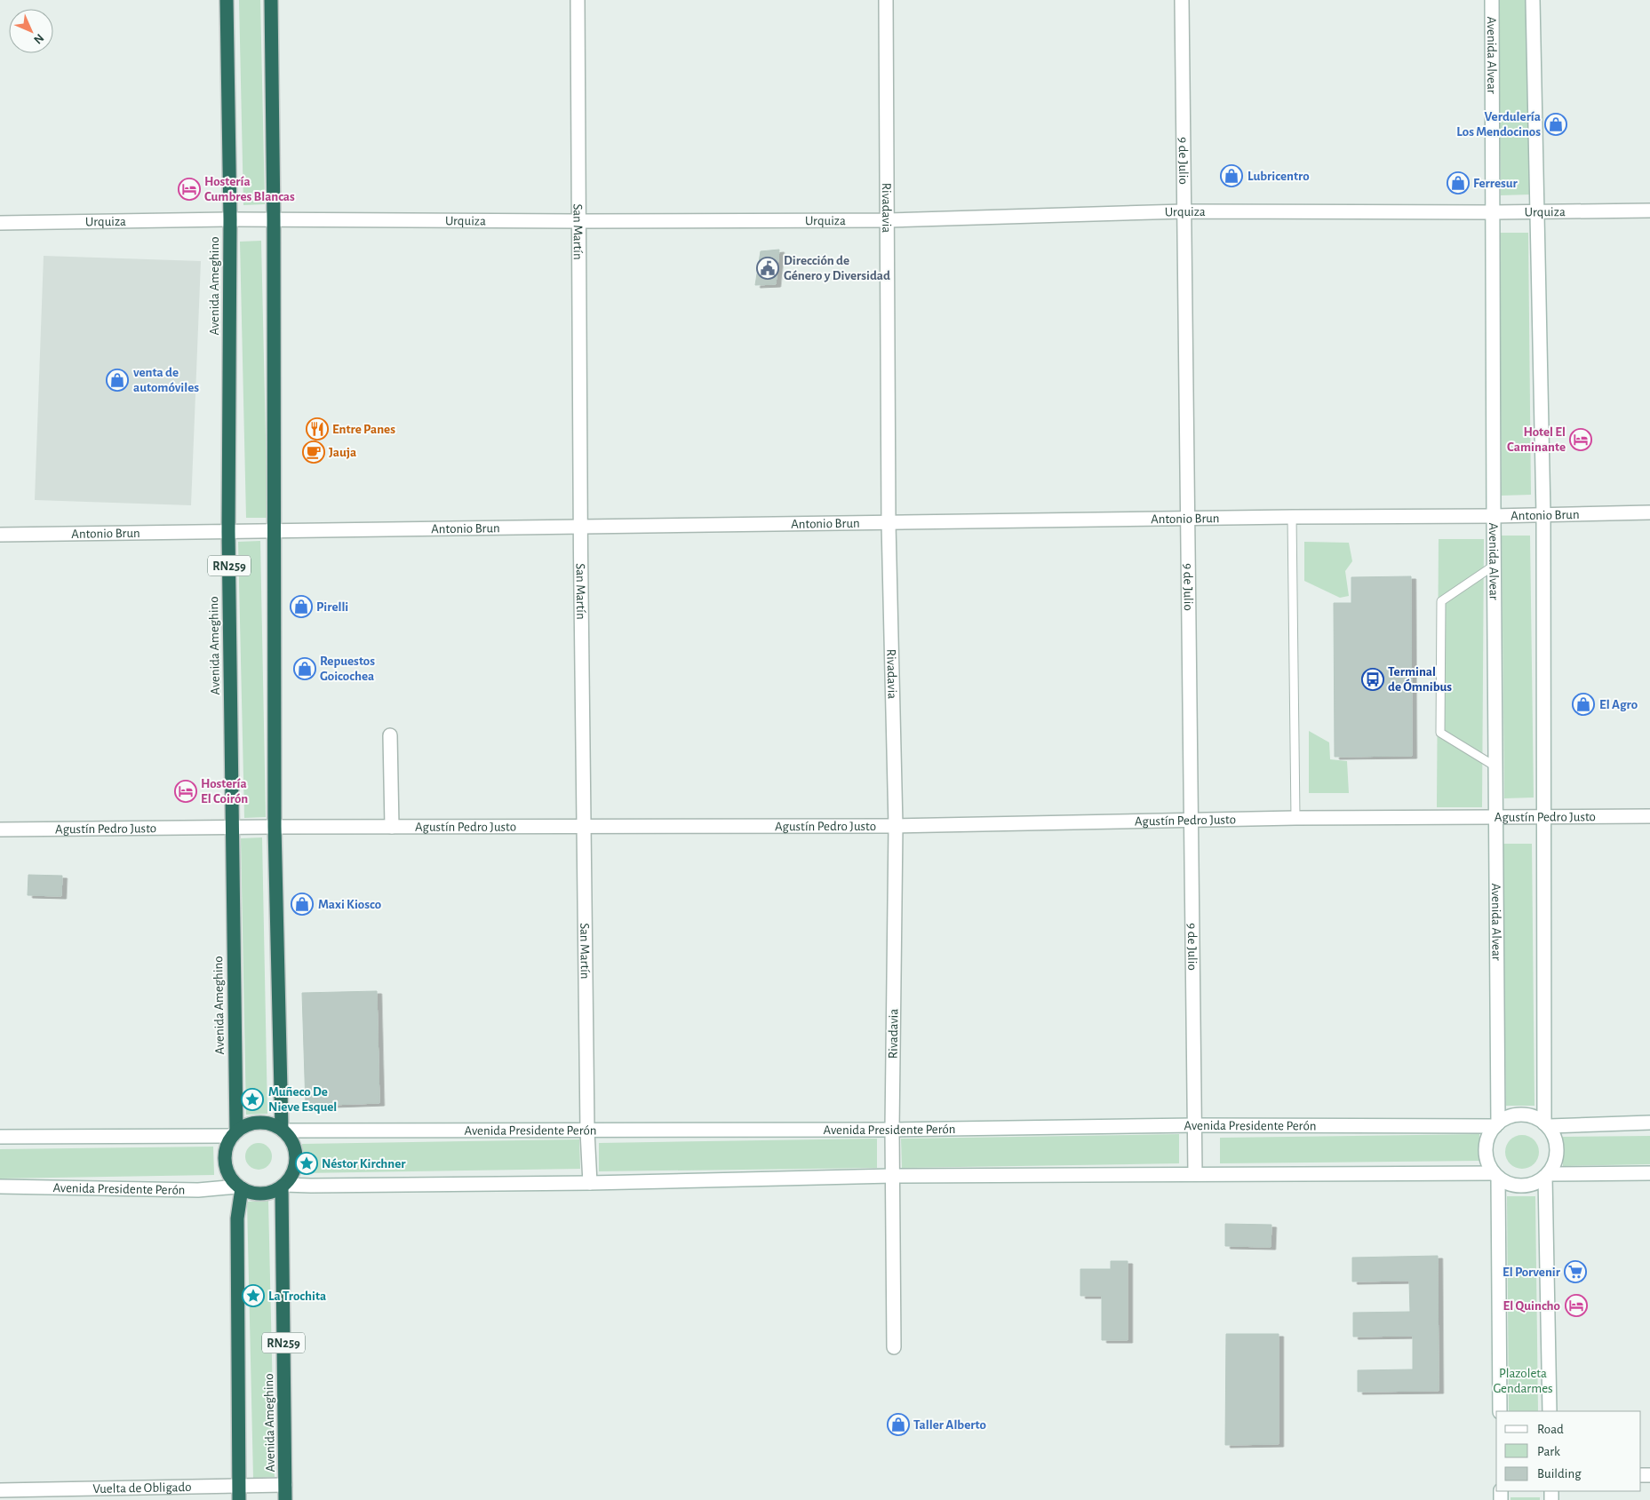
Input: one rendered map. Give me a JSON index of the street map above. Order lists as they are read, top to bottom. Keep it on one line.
{"streets":{"highway":["Avenida Ameghino","RN259"],"street":["Avenida Alvear","9 de Julio","Rivadavia","Urquiza","San Martín","Antonio Brun","Agustín Pedro Justo","Avenida Presidente Perón","Vuelta de Obligado"]},"crossings":[["Avenida Alvear","Urquiza"],["Avenida Alvear","Antonio Brun"],["Avenida Alvear","Agustín Pedro Justo"],["Avenida Alvear","Avenida Presidente Perón"],["9 de Julio","Urquiza"],["9 de Julio","Antonio Brun"],["9 de Julio","Agustín Pedro Justo"],["9 de Julio","Avenida Presidente Perón"],["Rivadavia","Urquiza"],["Rivadavia","Antonio Brun"],["Rivadavia","Agustín Pedro Justo"],["Rivadavia","Avenida Presidente Perón"],["Urquiza","San Martín"],["Urquiza","Avenida Ameghino"],["San Martín","Antonio Brun"],["San Martín","Agustín Pedro Justo"],["San Martín","Avenida Presidente Perón"],["Avenida Ameghino","Antonio Brun"],["Avenida Ameghino","RN259"],["Avenida Ameghino","Agustín Pedro Justo"],["Avenida Ameghino","Avenida Presidente Perón"],["Avenida Ameghino","Vuelta de Obligado"],["RN259","Avenida Presidente Perón"]],"parks":["Plazoleta Gendarmes"],"places":{"shop":["Verdulería Los Mendocinos","Lubricentro","Ferresur","venta de automóviles","Pirelli","Repuestos Goicochea","El Agro","Maxi Kiosco","Taller Alberto"],"hotel":["Hostería Cumbres Blancas","Hotel El Caminante","Hostería El Coirón","El Quincho"],"public building":["Dirección de Género y Diversidad"],"restaurant":["Entre Panes"],"cafe":["Jauja"],"bus stop":["Terminal de Ómnibus"],"place":["Muñeco De Nieve Esquel","Néstor Kirchner","La Trochita"],"supermarket":["El Porvenir"]},"legend":["Road","Park","Building"],"north":"bottom right"}
